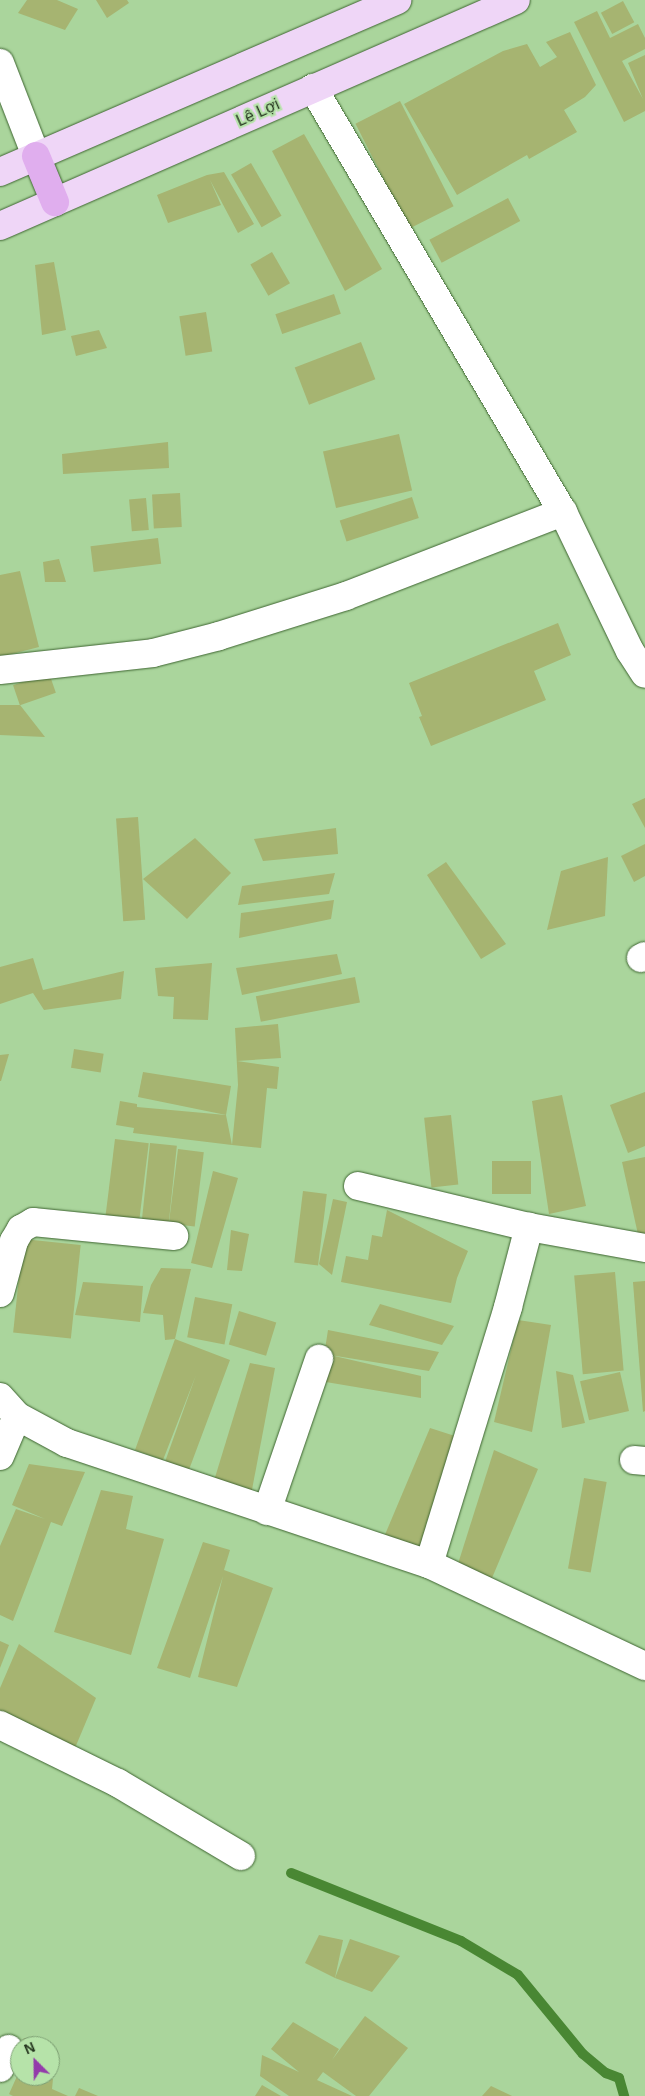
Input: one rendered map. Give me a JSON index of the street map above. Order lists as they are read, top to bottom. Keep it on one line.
{"streets":{"main road":["Lê Lợi"]},"north":"top left"}
